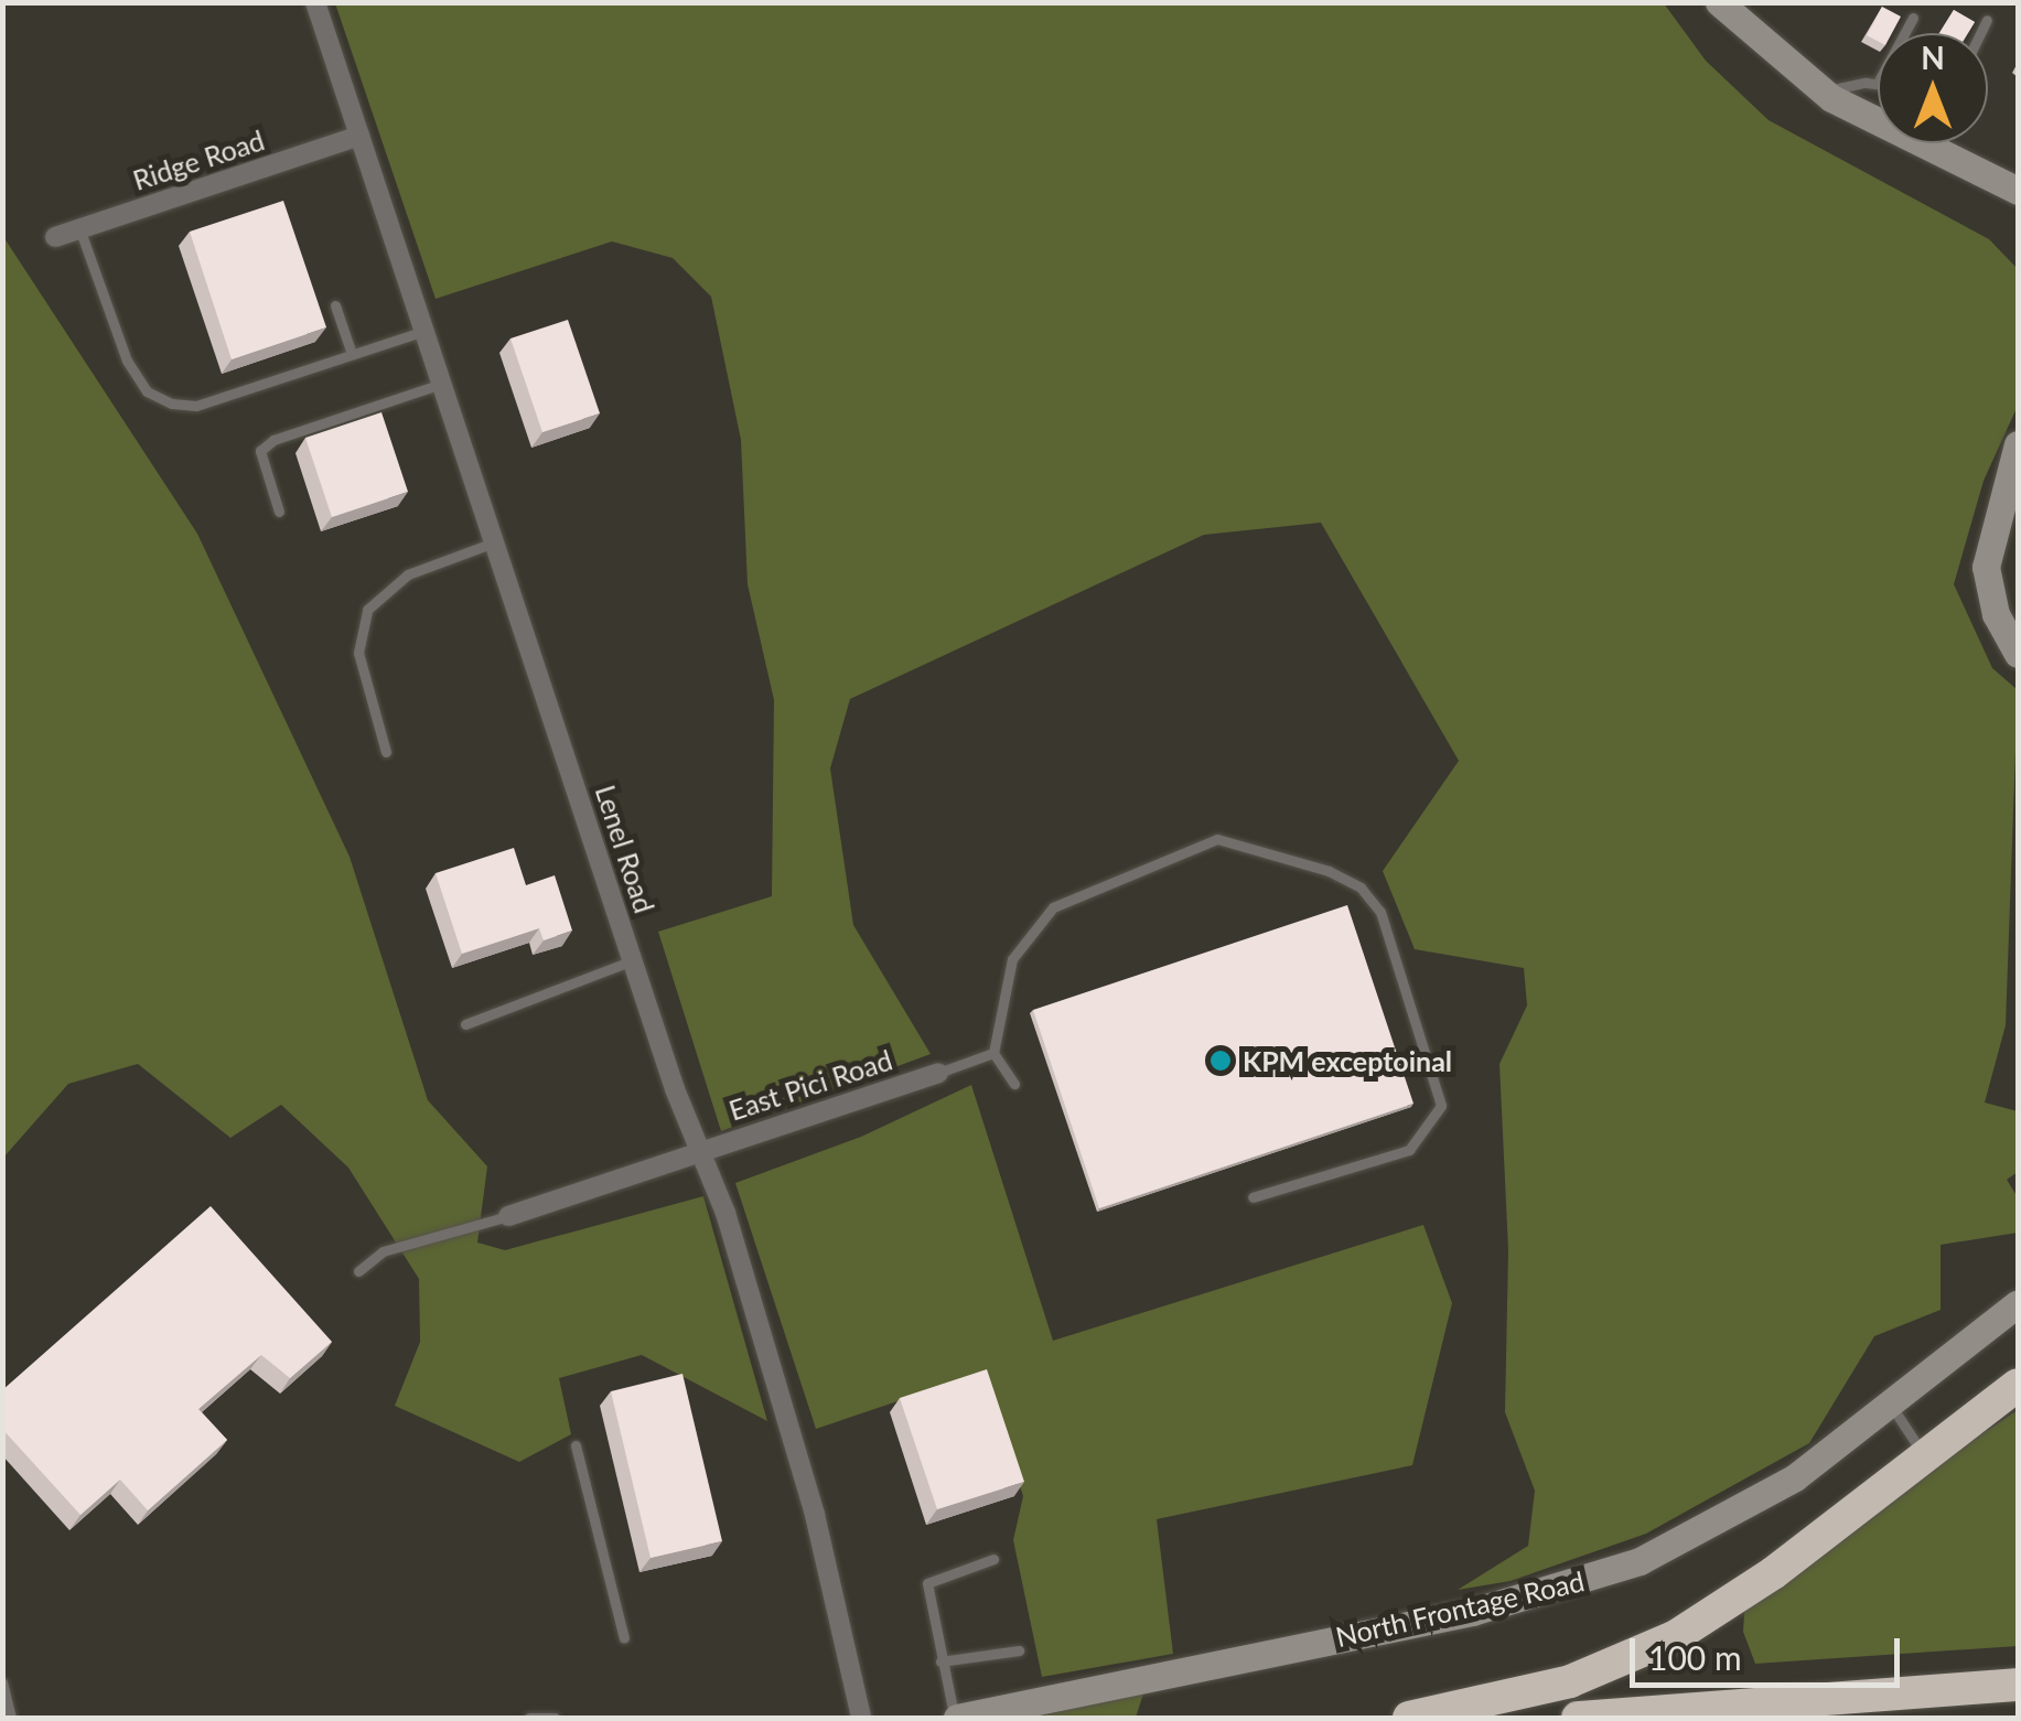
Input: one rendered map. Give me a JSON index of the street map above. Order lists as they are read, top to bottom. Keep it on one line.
{"streets":{"main road":["North Frontage Road"],"street":["Ridge Road","Lenel Road","East Pici Road"]},"crossings":[["Ridge Road","Lenel Road"],["Lenel Road","East Pici Road"]],"places":["KPM exceptoinal"],"scale_bar":"100 m","north":"top"}
